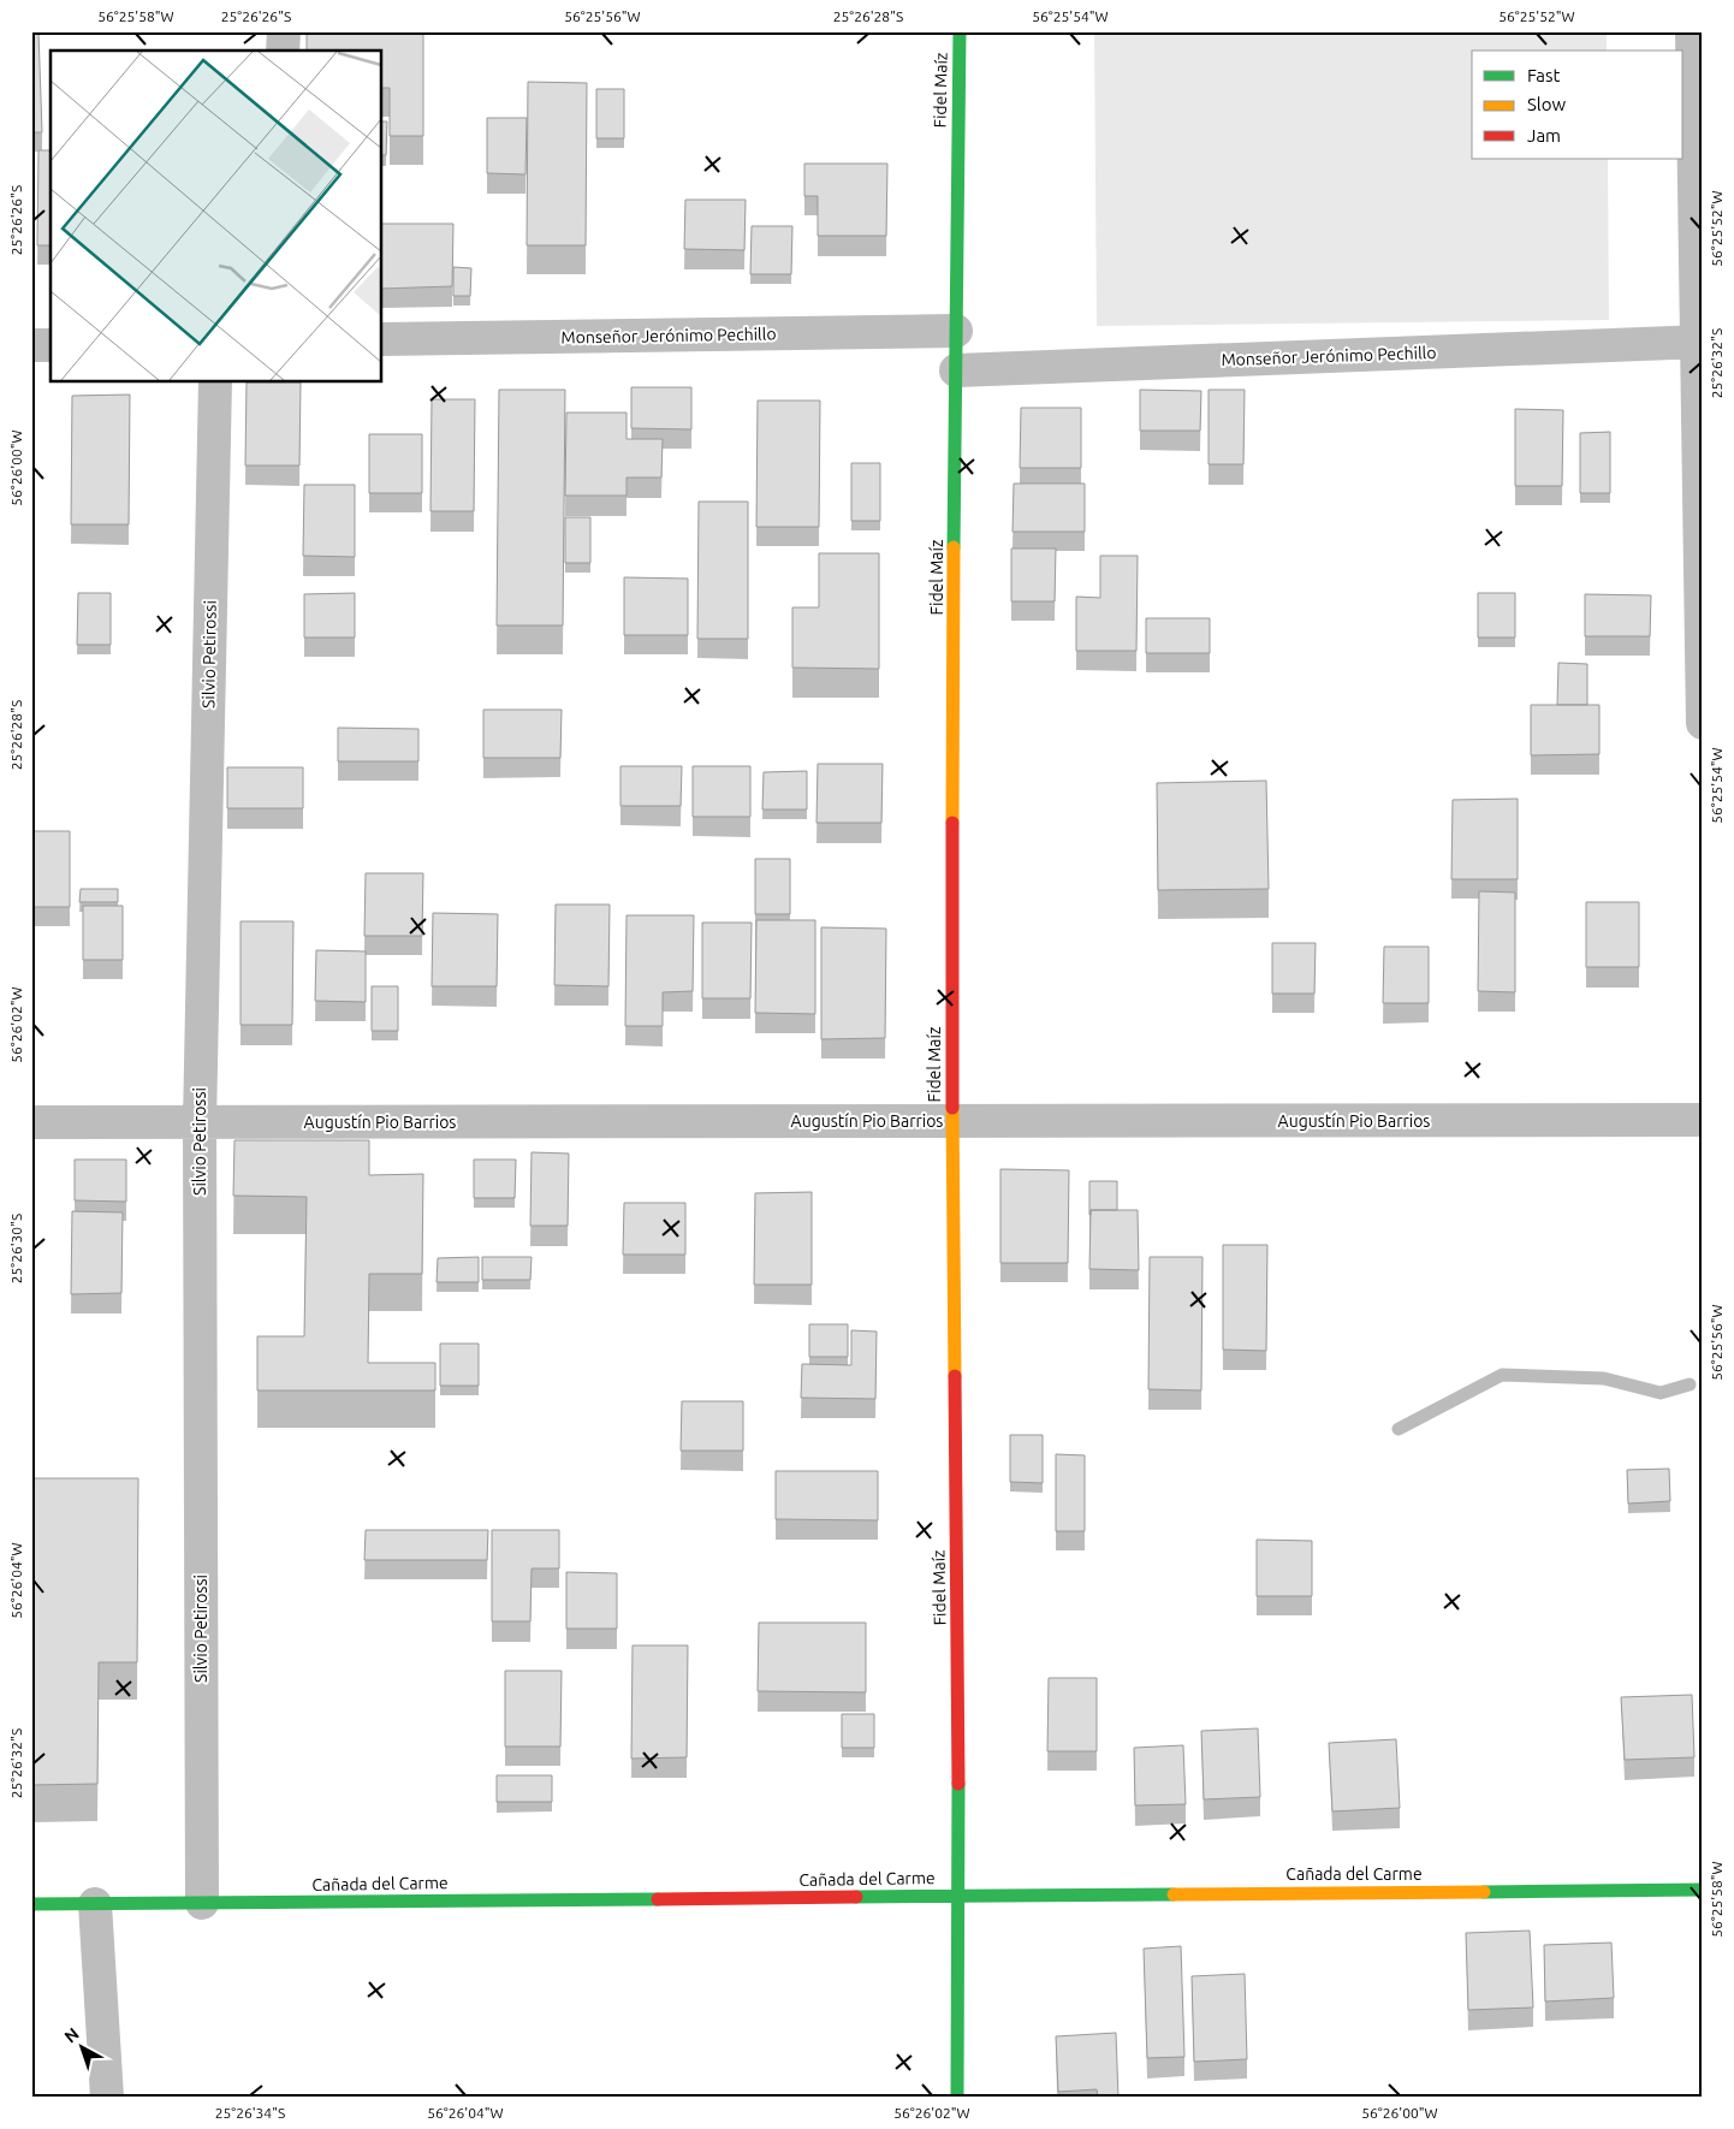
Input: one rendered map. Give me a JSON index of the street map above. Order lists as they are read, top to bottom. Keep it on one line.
{"streets":{"street":["Fidel Maíz","Monseñor Jerónimo Pechillo","Silvio Petirossi","Augustín Pio Barrios","Cañada del Carme"]},"crossings":[["Fidel Maíz","Monseñor Jerónimo Pechillo"],["Fidel Maíz","Augustín Pio Barrios"],["Fidel Maíz","Cañada del Carme"],["Silvio Petirossi","Augustín Pio Barrios"],["Silvio Petirossi","Cañada del Carme"]],"legend":["Fast","Slow","Jam"],"north":"top left","coordinates":["56°25'58\"W","25°26'26\"S","56°25'56\"W","25°26'28\"S","56°25'54\"W","56°25'52\"W","25°26'32\"S","56°26'00\"W","56°26'02\"W","25°26'30\"S","56°26'04\"W","25°26'34\"S"]}
